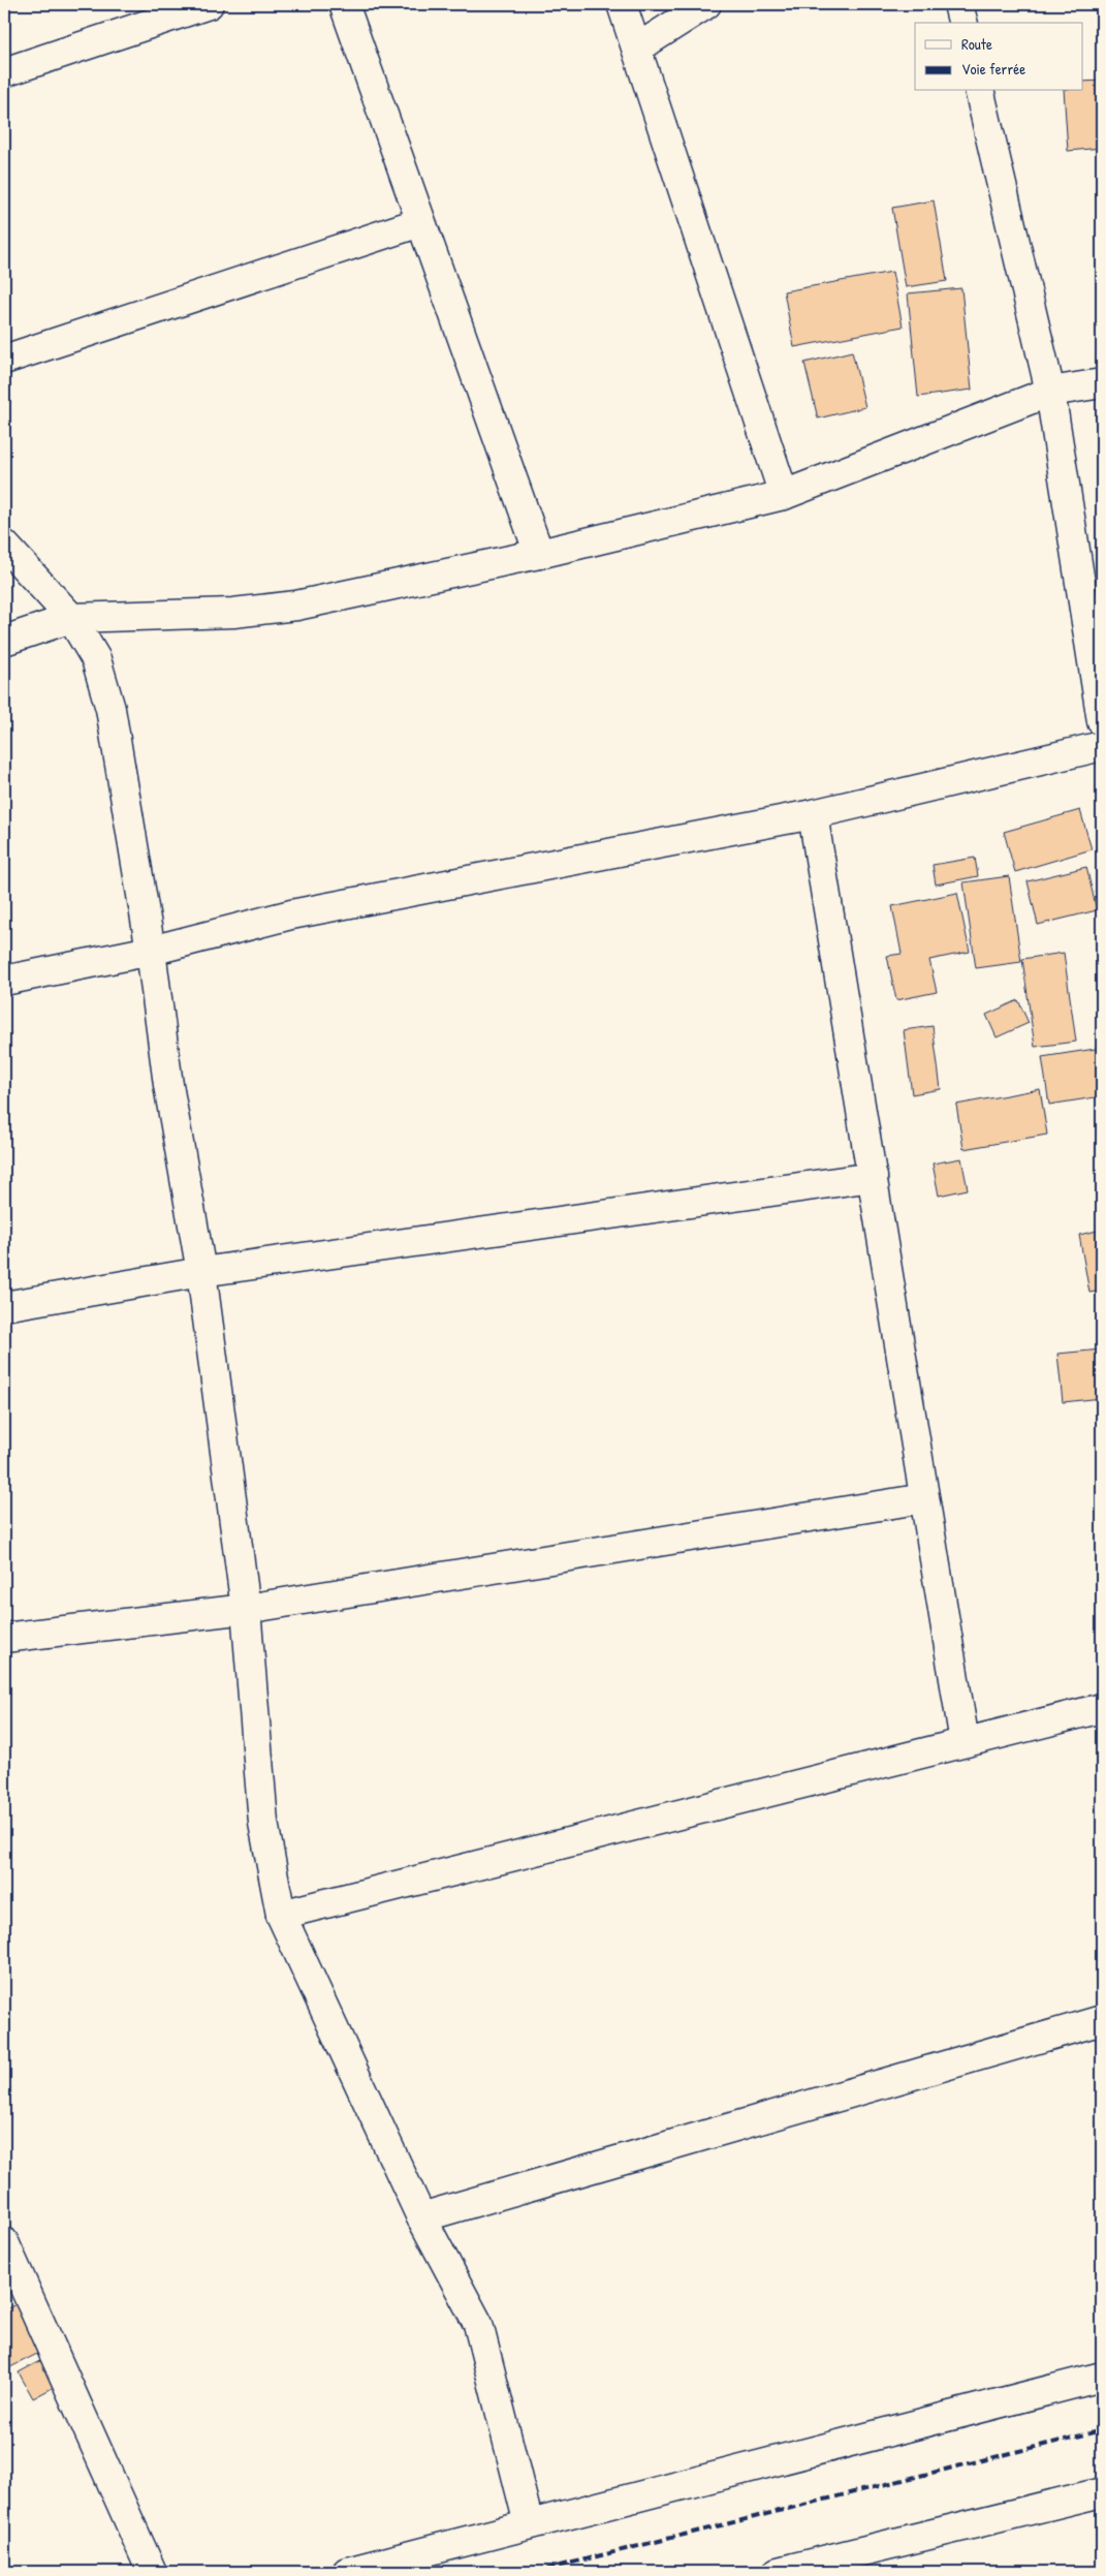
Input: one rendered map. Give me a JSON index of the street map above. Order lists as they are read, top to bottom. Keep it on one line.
{"legend":["Route","Voie ferrée"]}
